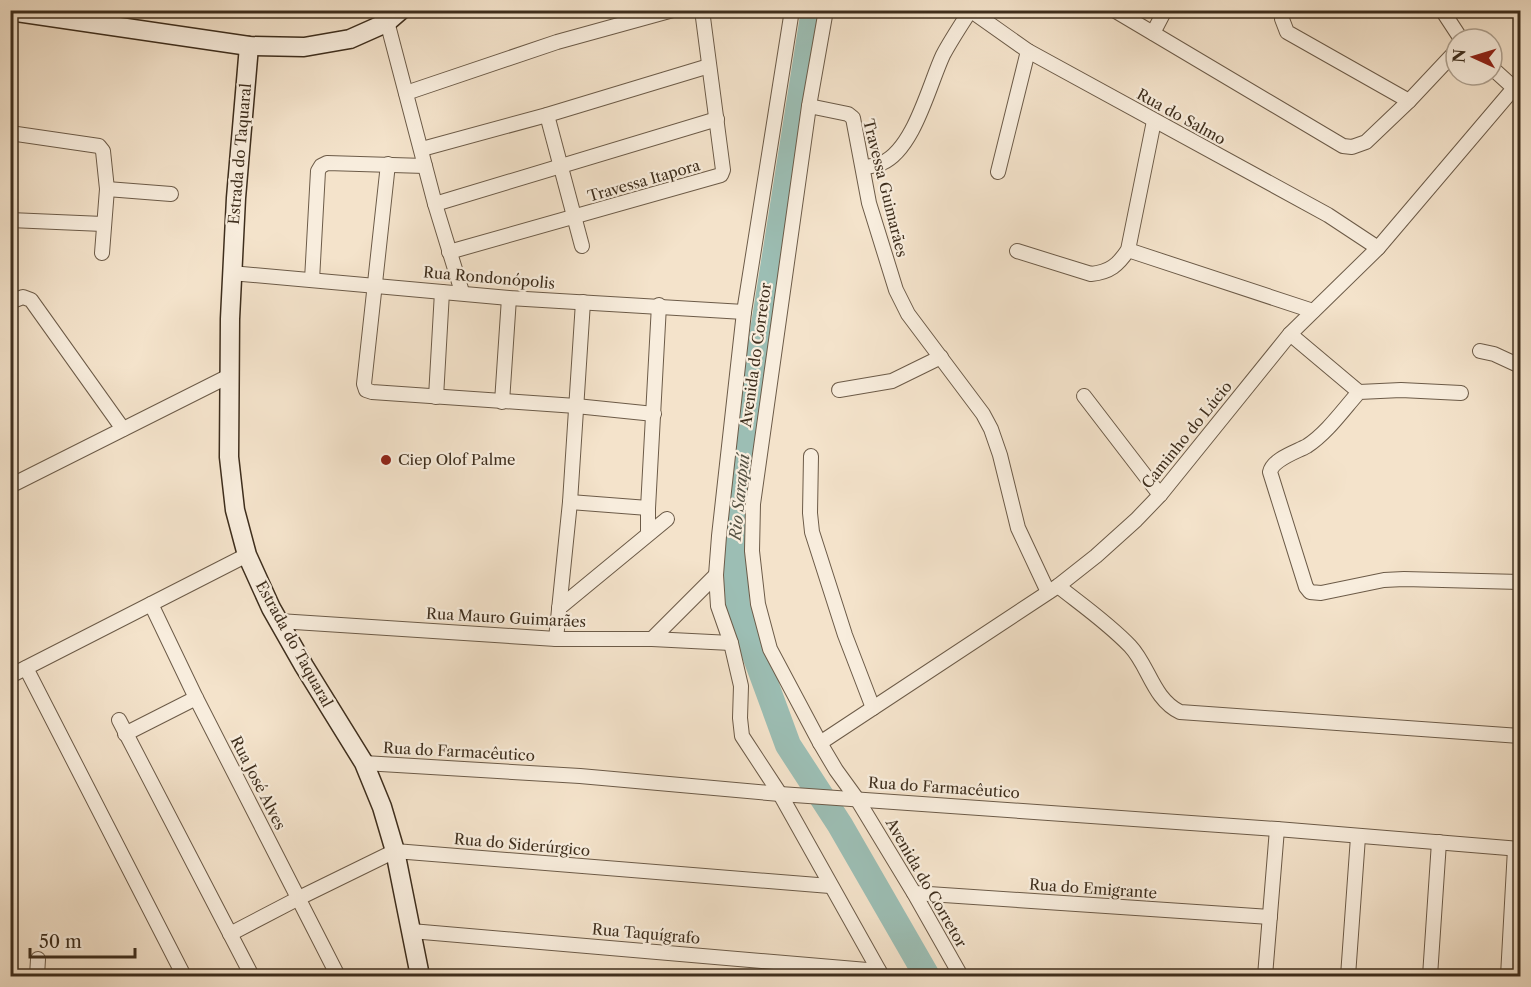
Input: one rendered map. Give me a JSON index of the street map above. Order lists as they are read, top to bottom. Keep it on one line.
{"streets":{"street":["Rua do Salmo","Estrada do Taquaral","Travessa Itapora","Travessa Guimarães","Rua Rondonópolis","Avenida do Corretor","Caminho do Lúcio","Rua Mauro Guimarães","Rua do Farmacêutico","Rua José Alves","Rua do Siderúrgico","Rua do Emigrante","Rua Taquígrafo"]},"crossings":[["Rua do Salmo","Caminho do Lúcio"],["Estrada do Taquaral","Rua Rondonópolis"],["Estrada do Taquaral","Rua Mauro Guimarães"],["Estrada do Taquaral","Rua do Farmacêutico"],["Estrada do Taquaral","Rua do Siderúrgico"],["Estrada do Taquaral","Rua Taquígrafo"],["Travessa Guimarães","Avenida do Corretor"],["Travessa Guimarães","Caminho do Lúcio"],["Rua Rondonópolis","Avenida do Corretor"],["Avenida do Corretor","Caminho do Lúcio"],["Avenida do Corretor","Rua Mauro Guimarães"],["Avenida do Corretor","Rua do Farmacêutico"],["Avenida do Corretor","Rua do Siderúrgico"],["Avenida do Corretor","Rua do Emigrante"],["Avenida do Corretor","Rua Taquígrafo"]],"water":["Rio Sarapuí"],"places":["Ciep Olof Palme"],"scale_bar":"50 m","north":"left"}
